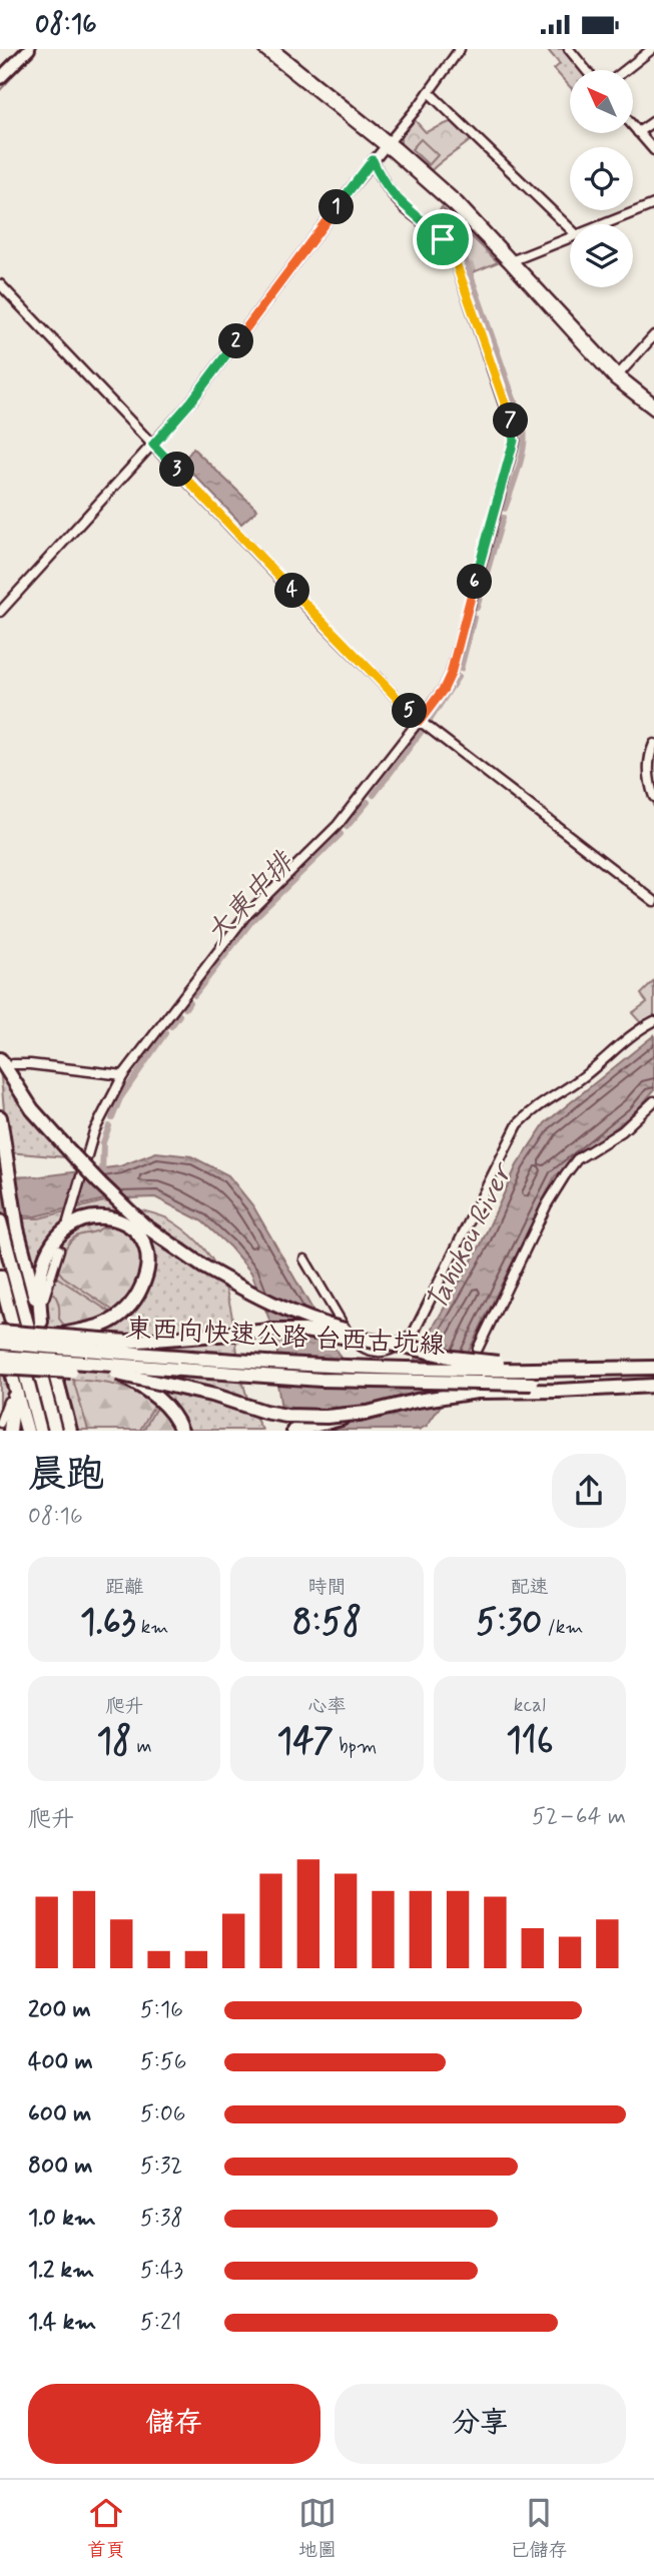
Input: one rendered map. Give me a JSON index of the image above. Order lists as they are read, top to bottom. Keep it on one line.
{"streets":{"highway":["東西向快速公路 台西古坑線"]},"water":["大東中排","Tahukou River"],"north":"top left","page":{"status":"08:16","pins":["1","2","7","3","6","4","5"],"heading":["晨跑","08:16"],"stats":[["距離","1.63 km"],["時間","8:58"],["配速","5:30 /km"],["爬升","18 m"],["心率","147 bpm"],["kcal","116"]],"chart":["爬升","52–64 m"],"list":[{"name":"200 m","note":"5:16"},{"name":"400 m","note":"5:56"},{"name":"600 m","note":"5:06"},{"name":"800 m","note":"5:32"},{"name":"1.0 km","note":"5:38"},{"name":"1.2 km","note":"5:43"},{"name":"1.4 km","note":"5:21"}],"buttons":["儲存","分享"],"tabs":["首頁","地圖","已儲存"]}}
